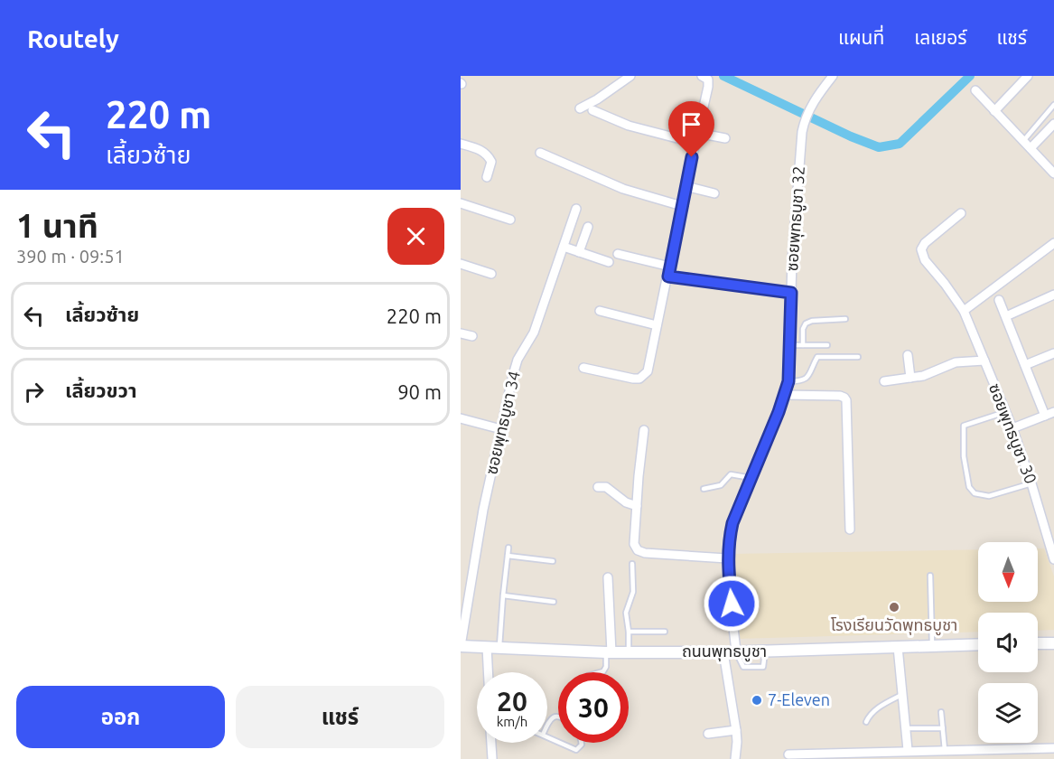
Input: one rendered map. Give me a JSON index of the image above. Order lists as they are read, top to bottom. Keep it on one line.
{"streets":{"main road":["ถนนพุทธบูชา"],"street":["ซอยพุทธบูชา 32","ซอยพุทธบูชา 34","ซอยพุทธบูชา 30"]},"crossings":[["ซอยพุทธบูชา 32","ถนนพุทธบูชา"],["ซอยพุทธบูชา 34","ถนนพุทธบูชา"]],"places":["โรงเรียนวัดพุทธบูชา","7-Eleven"],"north":"bottom","page":{"header":"Routely","nav":["แผนที่","เลเยอร์","แชร์"],"turn":["220 m","เลี้ยวซ้าย"],"heading":["1 นาที","390 m · 09:51"],"list":[{"name":"เลี้ยวซ้าย","value":"220 m"},{"name":"เลี้ยวขวา","value":"90 m"}],"speed":"20 km/h","limit":"30","buttons":["ออก","แชร์"]}}
